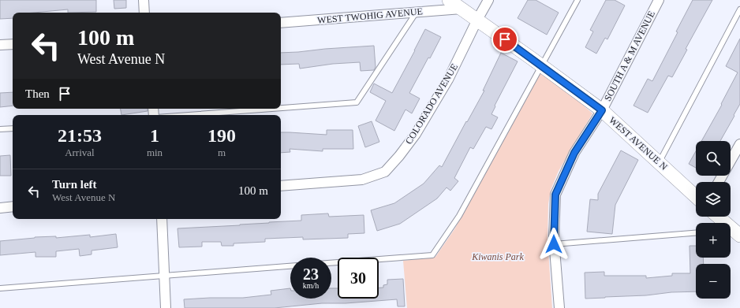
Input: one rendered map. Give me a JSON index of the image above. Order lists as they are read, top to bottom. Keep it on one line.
{"streets":{"main road":["WEST AVENUE N"],"street":["WEST TWOHIG AVENUE","SOUTH A & M AVENUE","COLORADO AVENUE"]},"crossings":[["WEST TWOHIG AVENUE","WEST AVENUE N"],["SOUTH A & M AVENUE","WEST AVENUE N"],["COLORADO AVENUE","WEST AVENUE N"]],"parks":["Kiwanis Park"],"page":{"turn":["100 m","West Avenue N"],"then":"Then","eta":["21:53","Arrival","1","min","190","m"],"map_buttons":["+","−"],"list":[{"name":"Turn left","note":"West Avenue N","value":"100 m"}],"speed":"23 km/h","limit":"30"}}
